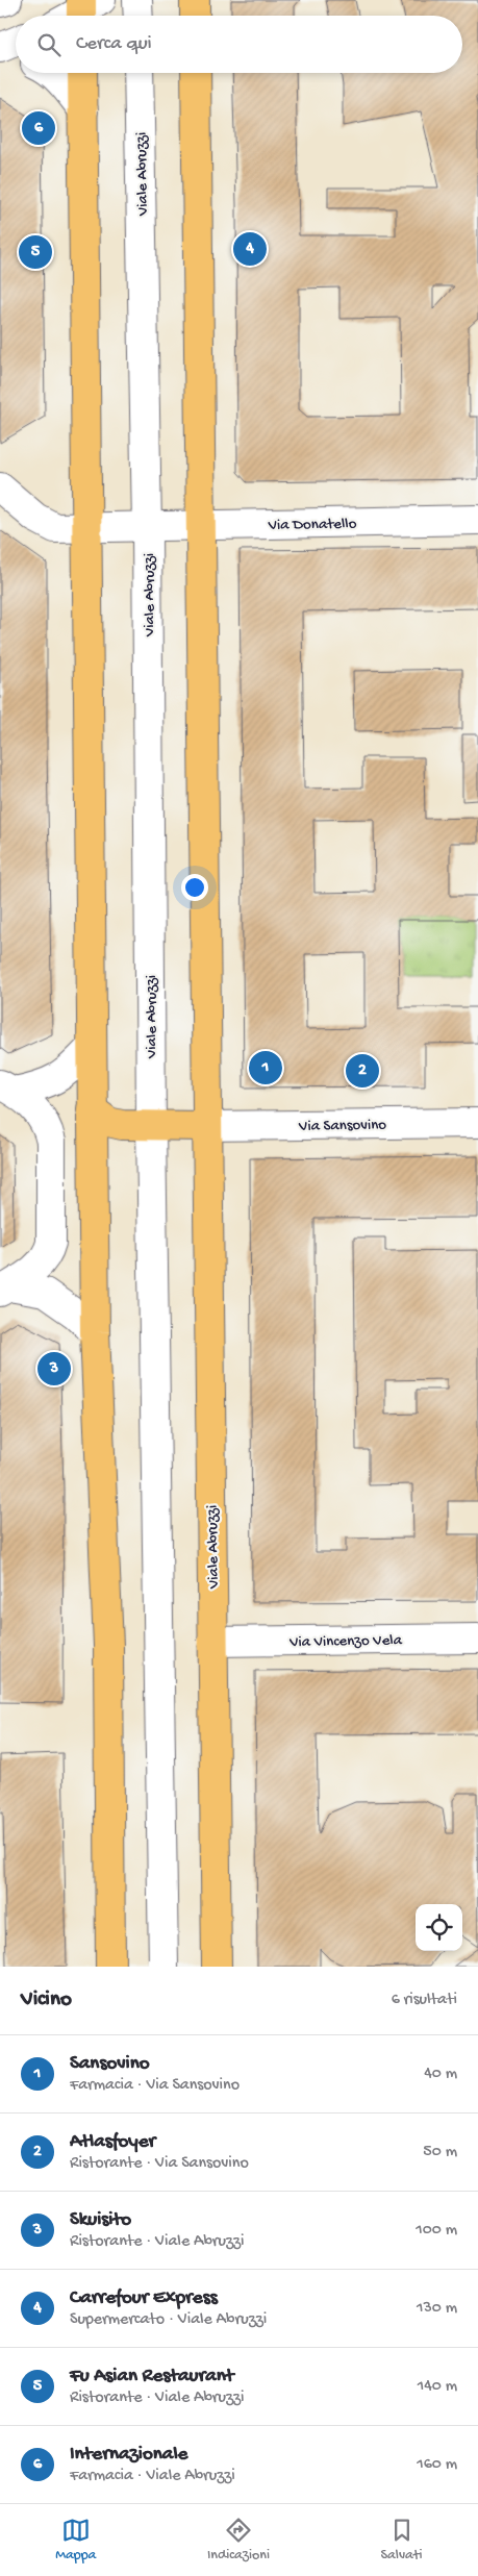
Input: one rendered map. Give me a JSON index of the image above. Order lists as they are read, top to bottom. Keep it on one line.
{"streets":{"main road":["Viale Abruzzi"],"street":["Via Donatello","Via Sansovino","Via Vincenzo Vela"]},"crossings":[["Viale Abruzzi","Via Donatello"],["Viale Abruzzi","Via Sansovino"],["Viale Abruzzi","Via Vincenzo Vela"]],"page":{"search":"Cerca qui","pins":["6","4","5","1","2","3"],"heading":["Vicino","6 risultati"],"list":[{"mark":"1","name":"Sansovino","note":"Farmacia · Via Sansovino","value":"40 m"},{"mark":"2","name":"Atlasfoyer","note":"Ristorante · Via Sansovino","value":"50 m"},{"mark":"3","name":"Skuisito","note":"Ristorante · Viale Abruzzi","value":"100 m"},{"mark":"4","name":"Carrefour Express","note":"Supermercato · Viale Abruzzi","value":"130 m"},{"mark":"5","name":"Fu Asian Restaurant","note":"Ristorante · Viale Abruzzi","value":"140 m"},{"mark":"6","name":"Internazionale","note":"Farmacia · Viale Abruzzi","value":"160 m"}],"nav":["Mappa","Indicazioni","Salvati"]}}
